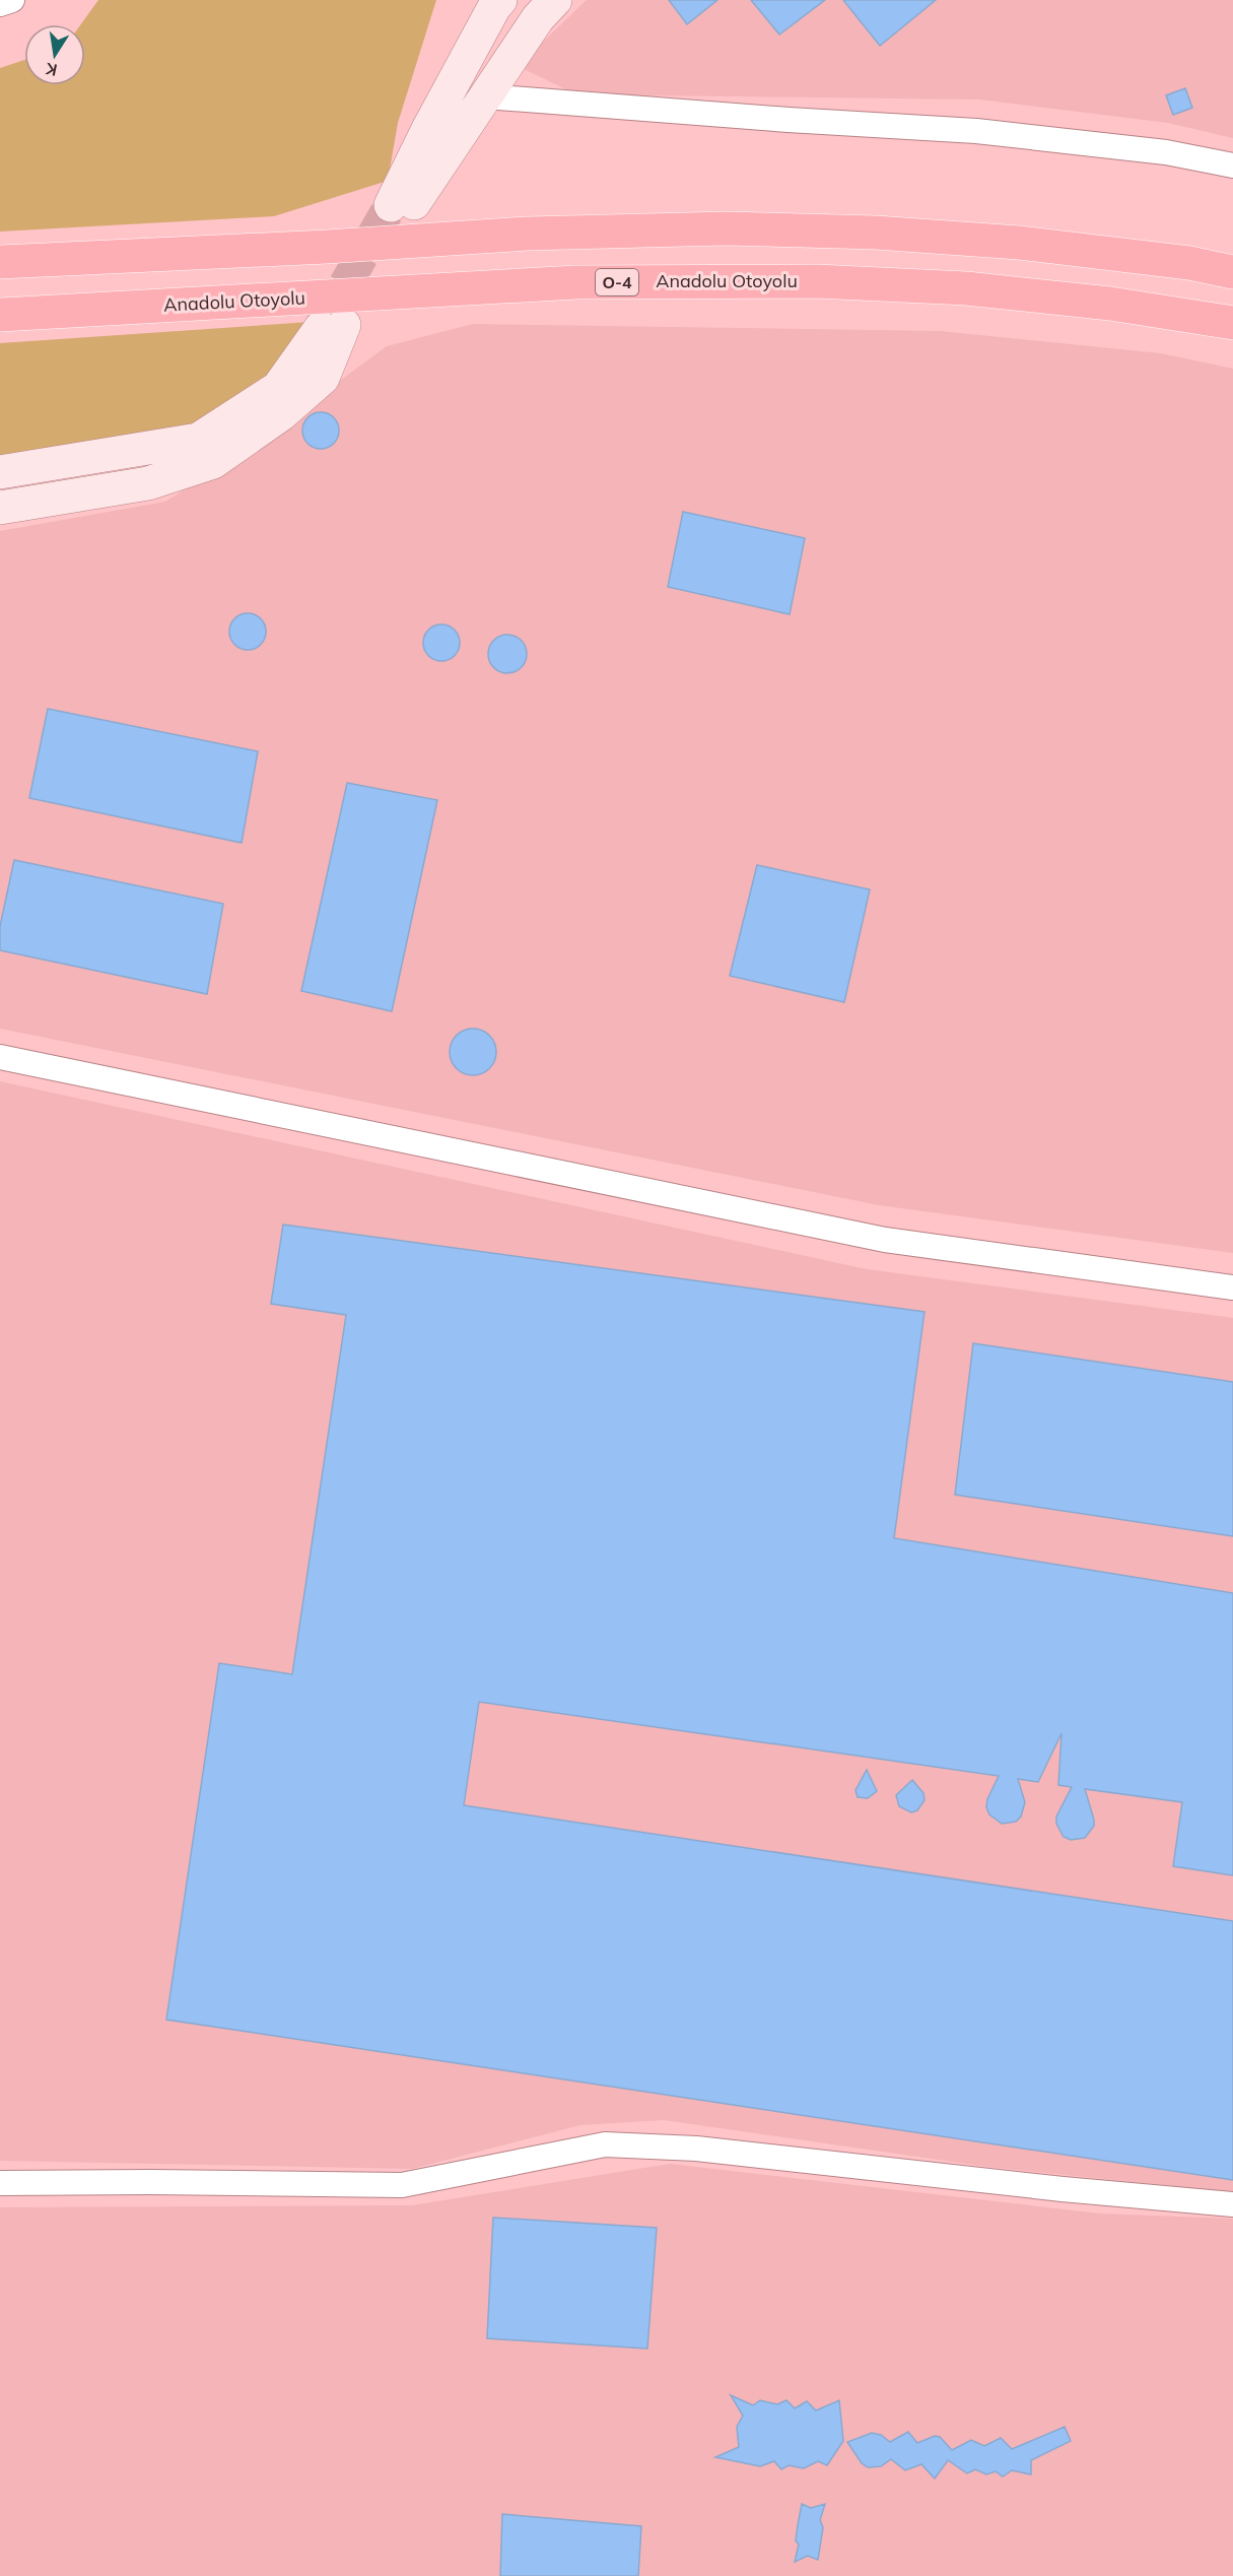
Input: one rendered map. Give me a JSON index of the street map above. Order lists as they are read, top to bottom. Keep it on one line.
{"streets":{"highway":["Anadolu Otoyolu","O-4"]},"north":"bottom"}
